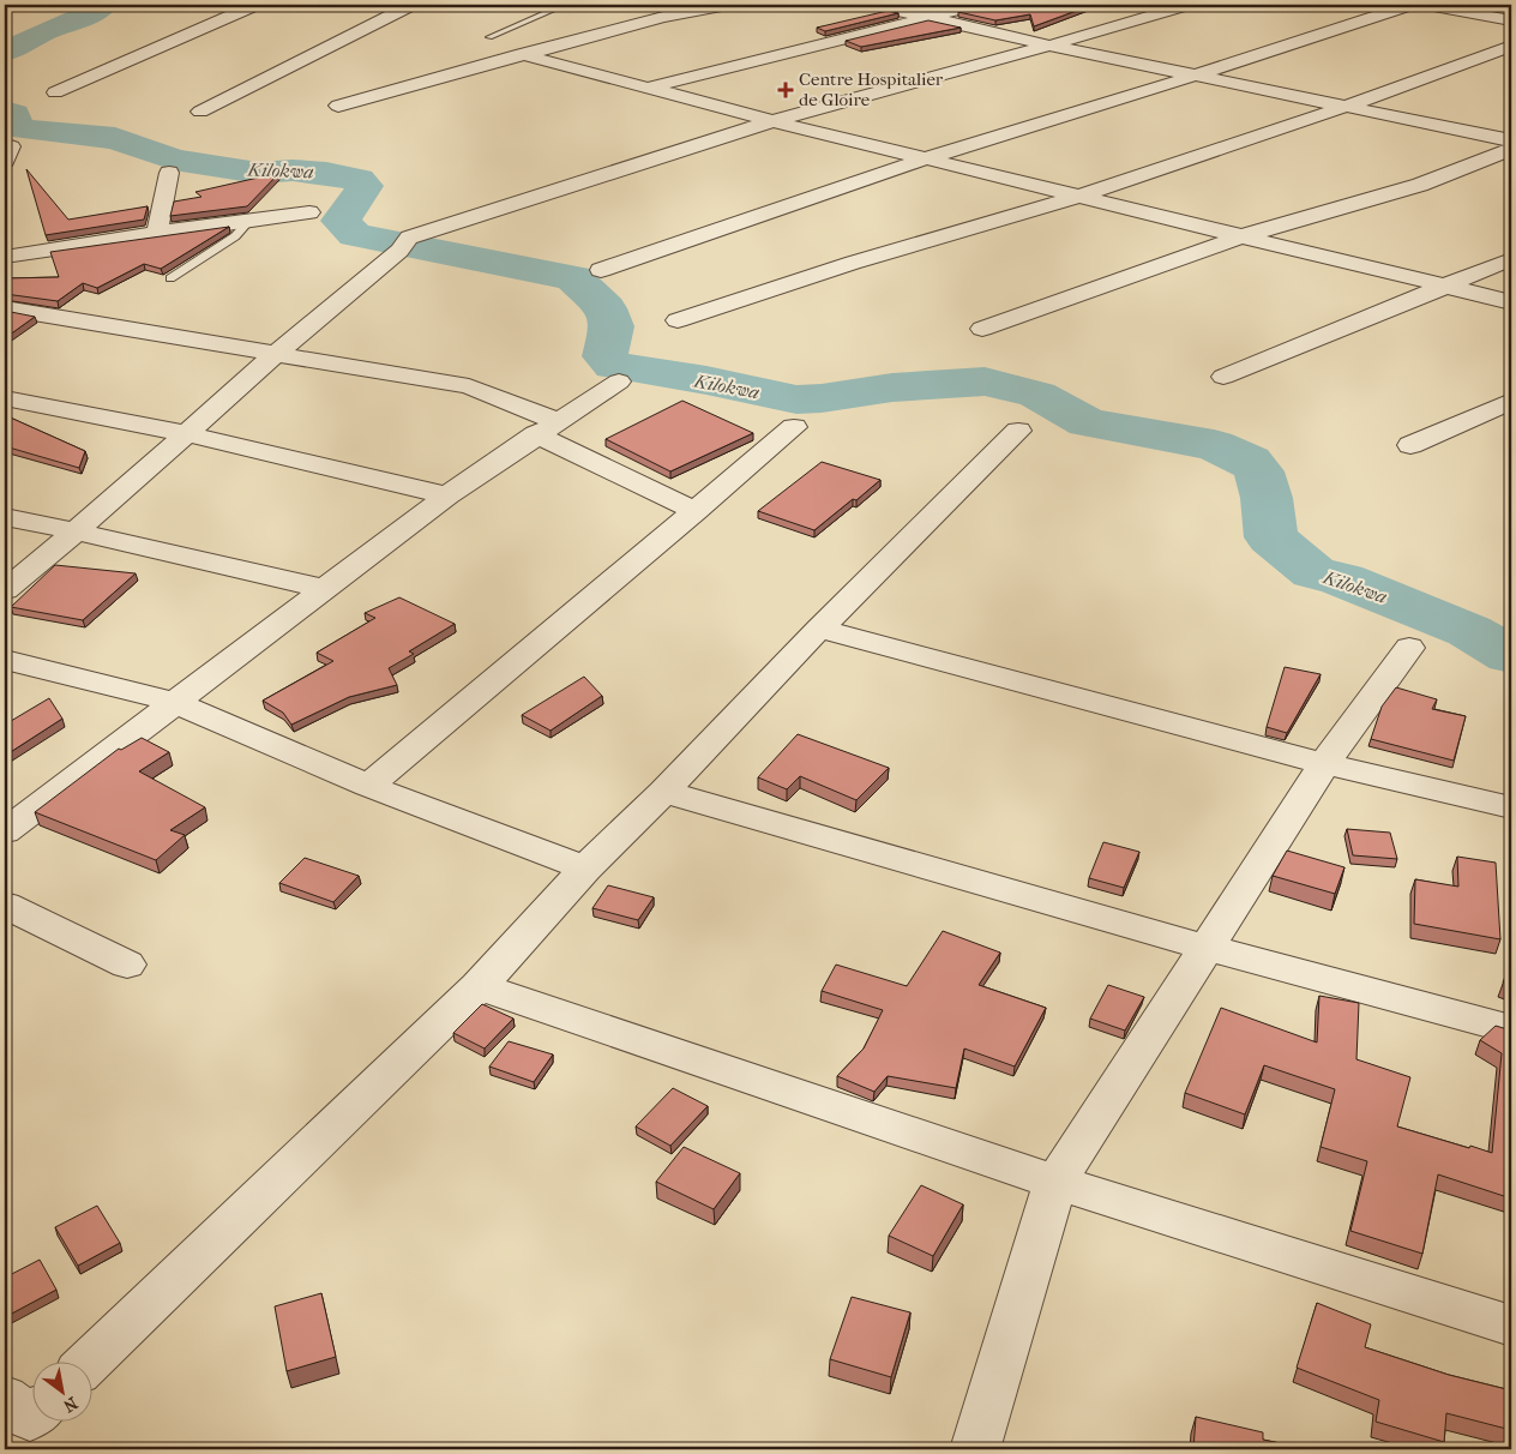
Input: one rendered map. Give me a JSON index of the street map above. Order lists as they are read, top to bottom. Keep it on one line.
{"water":["Kilokwa"],"places":{"health":["Centre Hospitalier de Gloire"]},"north":"bottom right"}
